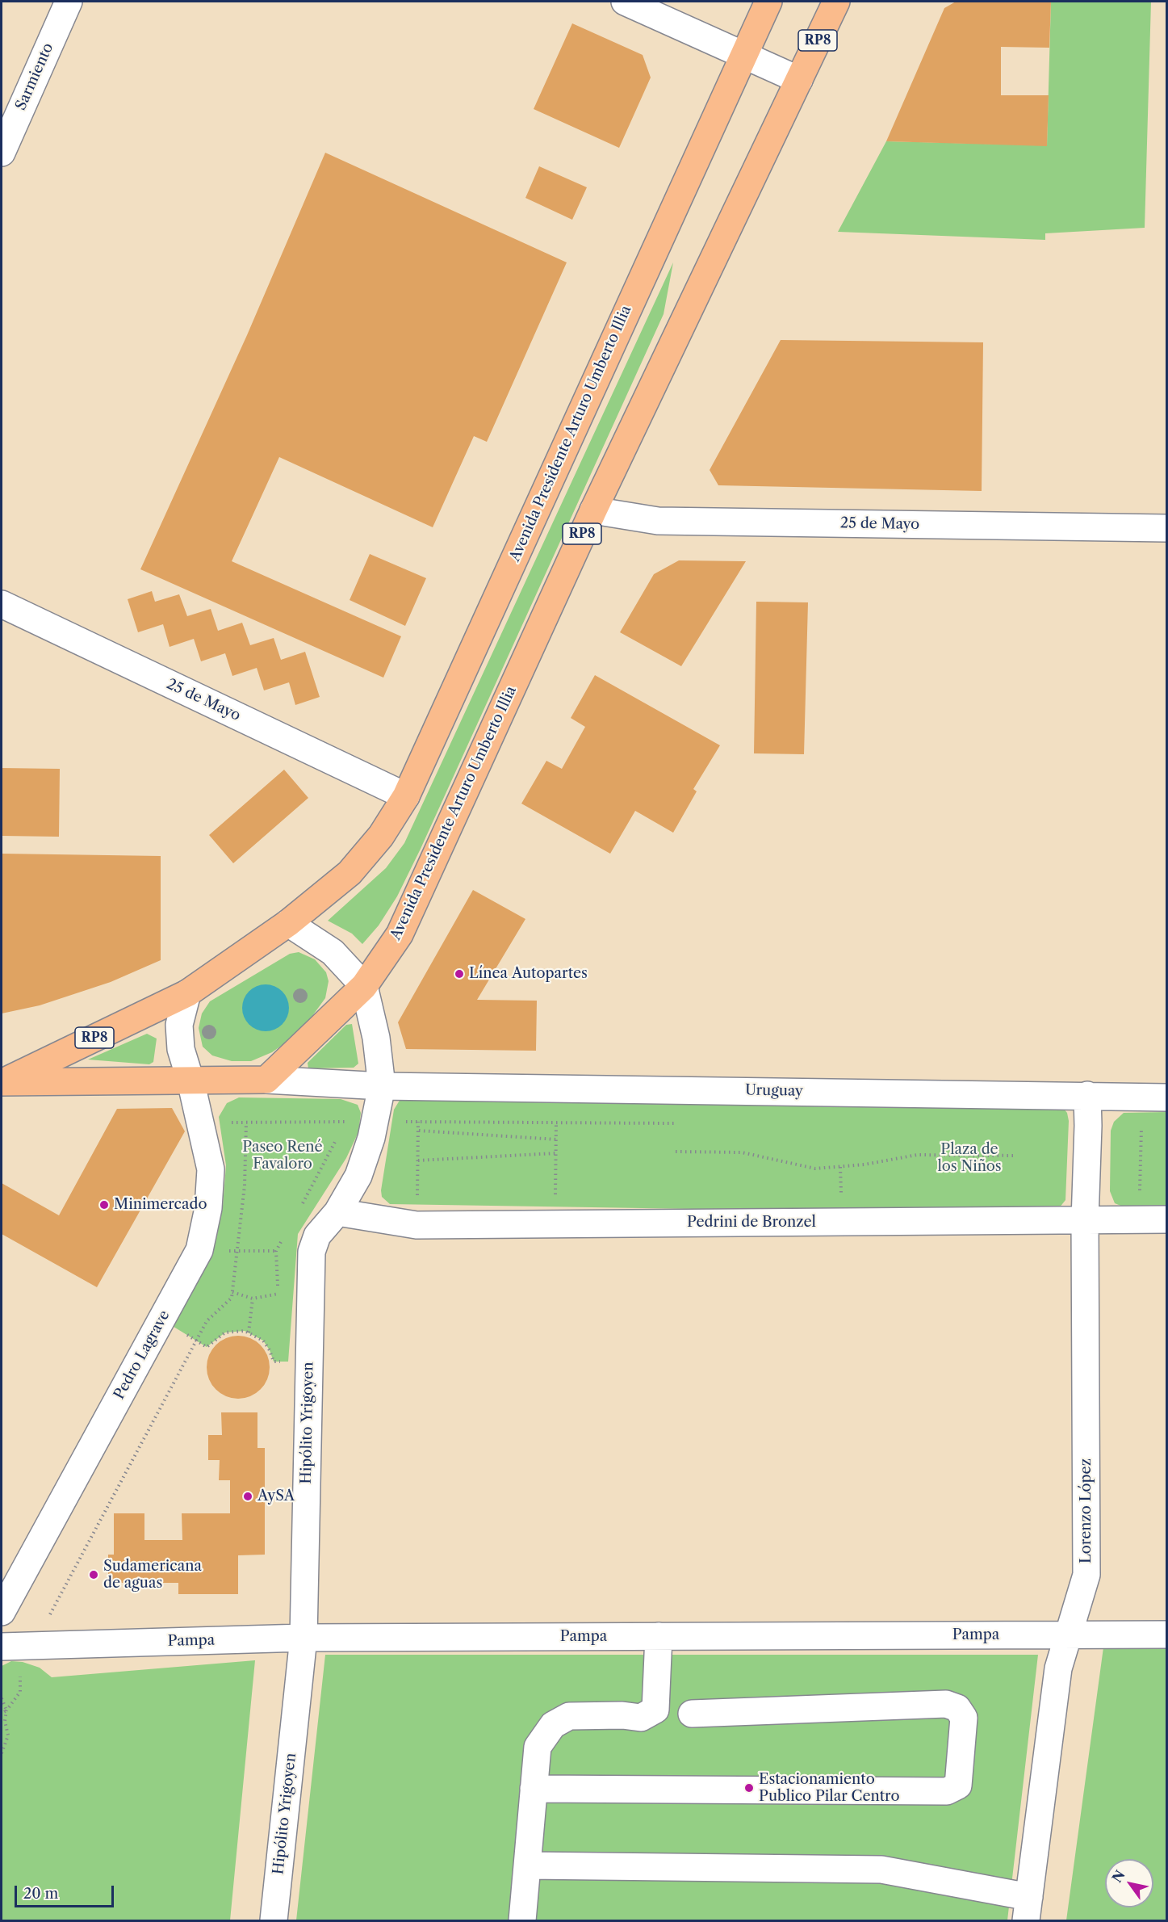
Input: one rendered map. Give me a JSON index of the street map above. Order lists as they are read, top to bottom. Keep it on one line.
{"streets":{"main road":["RP8","Avenida Presidente Arturo Umberto Illia"],"street":["Sarmiento","25 de Mayo","Uruguay","Pedrini de Bronzel","Pedro Lagrave","Hipólito Yrigoyen","Lorenzo López","Pampa"]},"crossings":[["Avenida Presidente Arturo Umberto Illia","25 de Mayo"],["Avenida Presidente Arturo Umberto Illia","Uruguay"],["Avenida Presidente Arturo Umberto Illia","Pedro Lagrave"],["Avenida Presidente Arturo Umberto Illia","Hipólito Yrigoyen"],["Uruguay","Hipólito Yrigoyen"],["Uruguay","Lorenzo López"],["Pedrini de Bronzel","Hipólito Yrigoyen"],["Pedrini de Bronzel","Lorenzo López"],["Hipólito Yrigoyen","Pampa"],["Lorenzo López","Pampa"]],"parks":["Paseo René Favaloro","Plaza de los Niños"],"places":["Línea Autopartes","Minimercado","AySA","Sudamericana de aguas","Estacionamiento Publico Pilar Centro"],"scale_bar":"20 m","north":"top left"}
